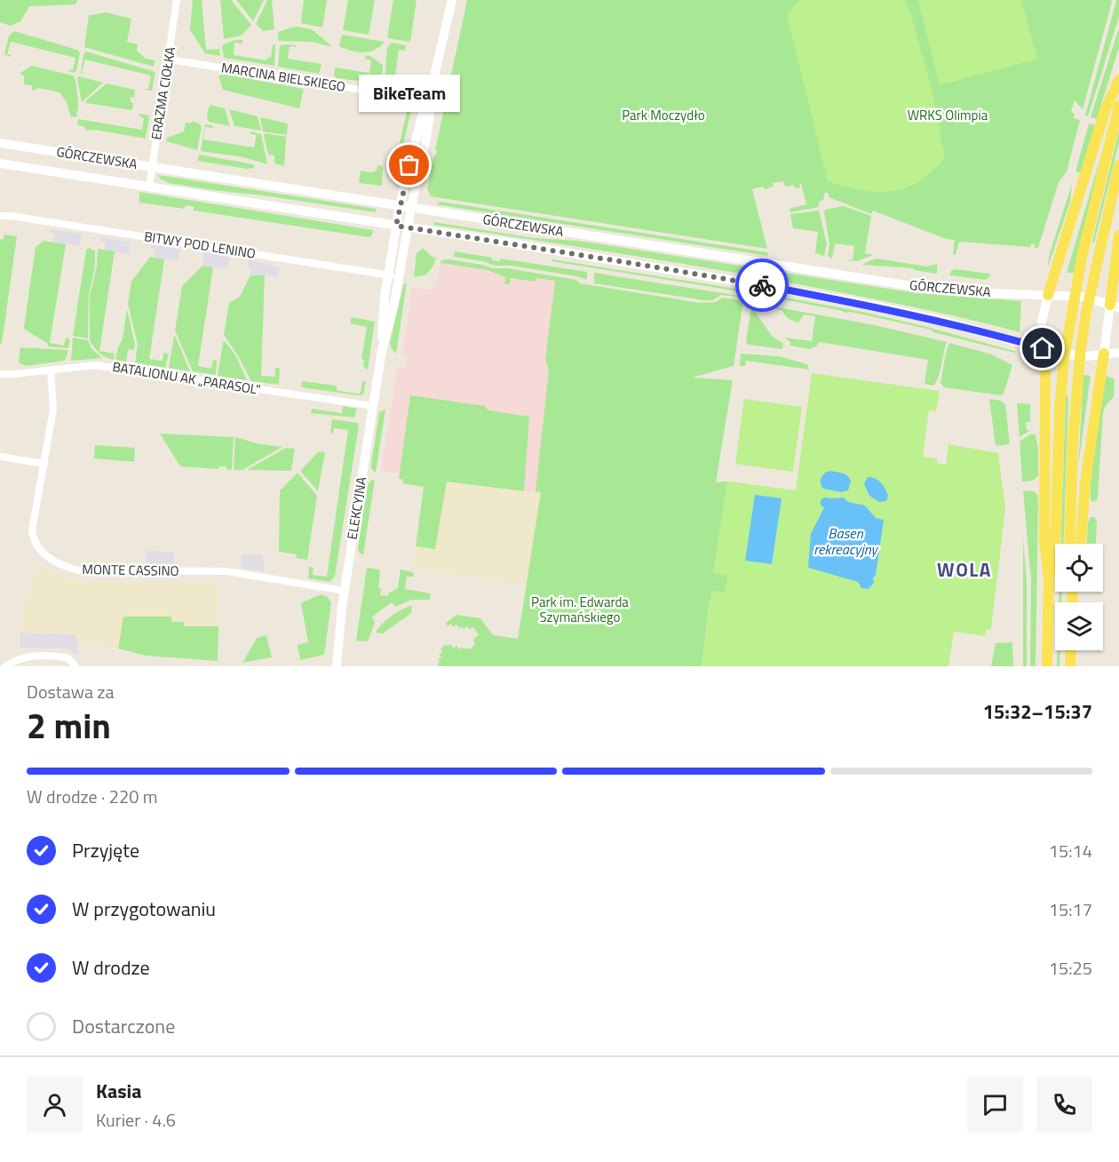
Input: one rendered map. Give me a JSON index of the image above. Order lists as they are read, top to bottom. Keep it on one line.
{"streets":{"main road":["GÓRCZEWSKA","ELEKCYJNA"],"street":["MARCINA BIELSKIEGO","ERAZMA CIOŁKA","BITWY POD LENINO","BATALIONU AK „PARASOL”","MONTE CASSINO"]},"crossings":[["MARCINA BIELSKIEGO","ERAZMA CIOŁKA"],["MARCINA BIELSKIEGO","ELEKCYJNA"],["ERAZMA CIOŁKA","GÓRCZEWSKA"],["GÓRCZEWSKA","ELEKCYJNA"],["BITWY POD LENINO","ELEKCYJNA"],["BATALIONU AK „PARASOL”","ELEKCYJNA"],["BATALIONU AK „PARASOL”","MONTE CASSINO"],["ELEKCYJNA","MONTE CASSINO"]],"districts":["WOLA"],"water":["Basen rekreacyjny"],"parks":["Park Moczydło","WRKS Olimpia","Park im. Edwarda Szymańskiego"],"places":["BikeTeam"],"page":{"bubble":"BikeTeam","heading":["2 min","Dostawa za","15:32–15:37"],"panel":["Kasia","Kurier · 4.6"],"bar":"W drodze · 220 m","list":[["Przyjęte","15:14"],["W przygotowaniu","15:17"],["W drodze","15:25"],"Dostarczone"]}}
